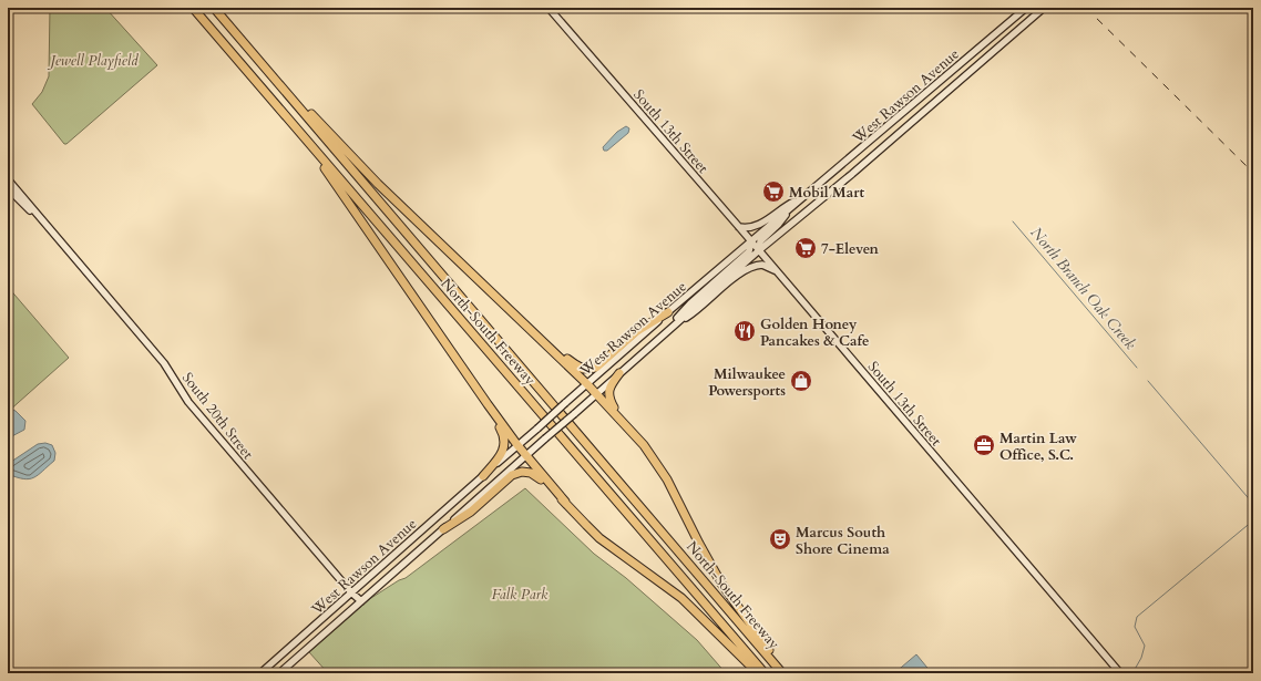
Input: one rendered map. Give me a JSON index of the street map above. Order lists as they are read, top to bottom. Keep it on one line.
{"streets":{"highway":["North-South Freeway"],"main road":["West Rawson Avenue","South 13th Street","South 20th Street"]},"crossings":[["West Rawson Avenue","South 13th Street"],["West Rawson Avenue","South 20th Street"]],"water":["North Branch Oak Creek"],"parks":["Jewell Playfield","Falk Park"],"places":{"supermarket":["Mobil Mart","7-Eleven"],"restaurant":["Golden Honey Pancakes & Cafe"],"shop":["Milwaukee Powersports"],"office":["Martin Law Office, S.C."],"theatre":["Marcus South Shore Cinema"]}}
